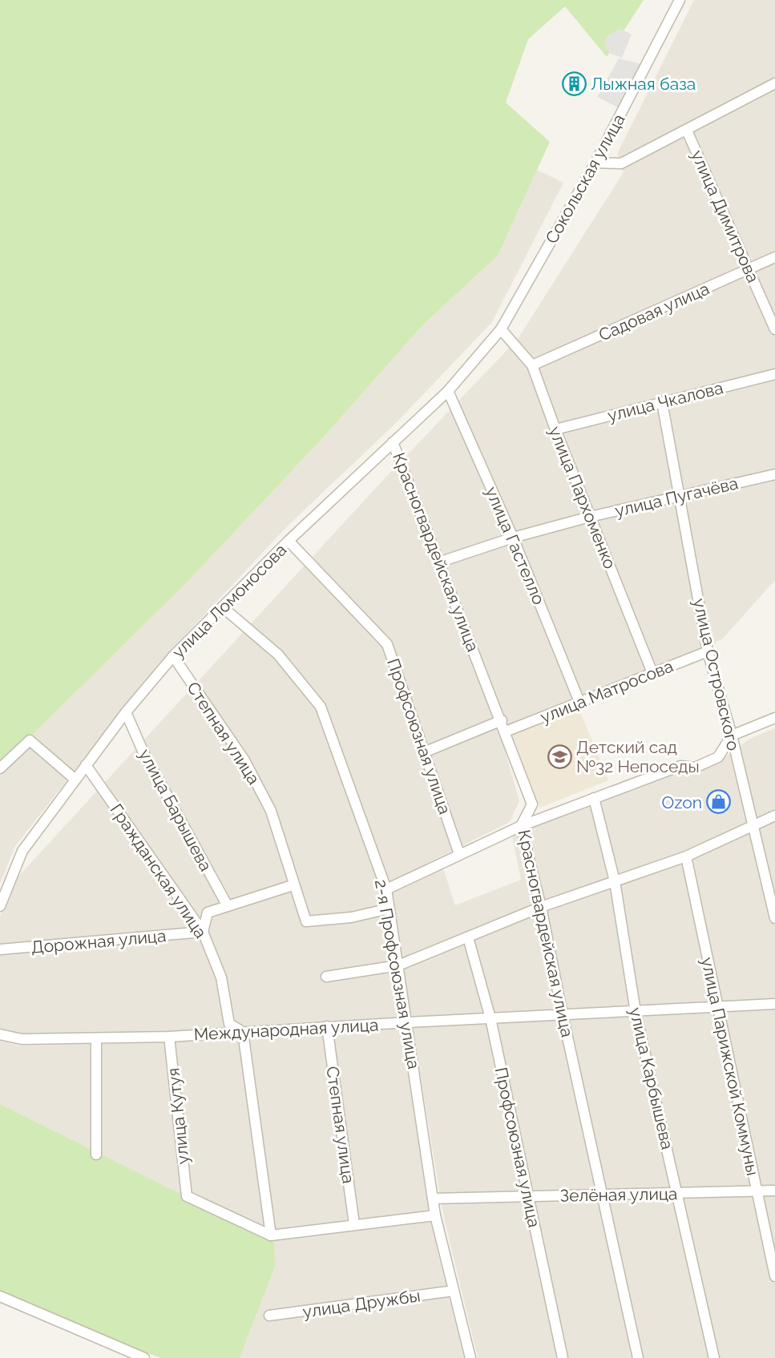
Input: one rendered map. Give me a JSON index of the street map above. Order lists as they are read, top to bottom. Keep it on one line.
{"streets":{"street":["Сокольская улица","улица Димитрова","Садовая улица","улица Чкалова","улица Пугачёва","улица Пархоменко","улица Гастелло","Красногвардейская улица","улица Ломоносова","улица Островского","улица Матросова","Степная улица","Профсоюзная улица","улица Барышева","Гражданская улица","Дорожная улица","2-я Профсоюзная улица","Международная улица","улица Парижской Коммуны","улица Карбышева","улица Кутуя","Зелёная улица","улица Дружбы"]},"crossings":[["Сокольская улица","улица Пархоменко"],["Сокольская улица","улица Ломоносова"],["улица Димитрова","Садовая улица"],["Садовая улица","улица Пархоменко"],["улица Чкалова","улица Пархоменко"],["улица Чкалова","улица Островского"],["улица Пугачёва","улица Пархоменко"],["улица Пугачёва","улица Гастелло"],["улица Пугачёва","Красногвардейская улица"],["улица Пугачёва","улица Островского"],["улица Пархоменко","улица Ломоносова"],["улица Пархоменко","улица Матросова"],["улица Гастелло","улица Ломоносова"],["улица Гастелло","улица Матросова"],["Красногвардейская улица","улица Ломоносова"],["Красногвардейская улица","улица Матросова"],["Красногвардейская улица","Международная улица"],["Красногвардейская улица","Зелёная улица"],["улица Ломоносова","Степная улица"],["улица Ломоносова","Профсоюзная улица"],["улица Ломоносова","улица Барышева"],["улица Ломоносова","Гражданская улица"],["улица Ломоносова","2-я Профсоюзная улица"],["улица Островского","улица Матросова"],["Степная улица","2-я Профсоюзная улица"],["Степная улица","Международная улица"],["Профсоюзная улица","Международная улица"],["Профсоюзная улица","Зелёная улица"],["Гражданская улица","Дорожная улица"],["Гражданская улица","Международная улица"],["2-я Профсоюзная улица","Международная улица"],["2-я Профсоюзная улица","Зелёная улица"],["2-я Профсоюзная улица","улица Дружбы"],["Международная улица","улица Парижской Коммуны"],["Международная улица","улица Карбышева"],["Международная улица","улица Кутуя"],["улица Парижской Коммуны","Зелёная улица"],["улица Карбышева","Зелёная улица"]],"places":{"building":["Лыжная база"],"school or university":["Детский сад №32 Непоседы"],"shop":["Ozon"]}}
